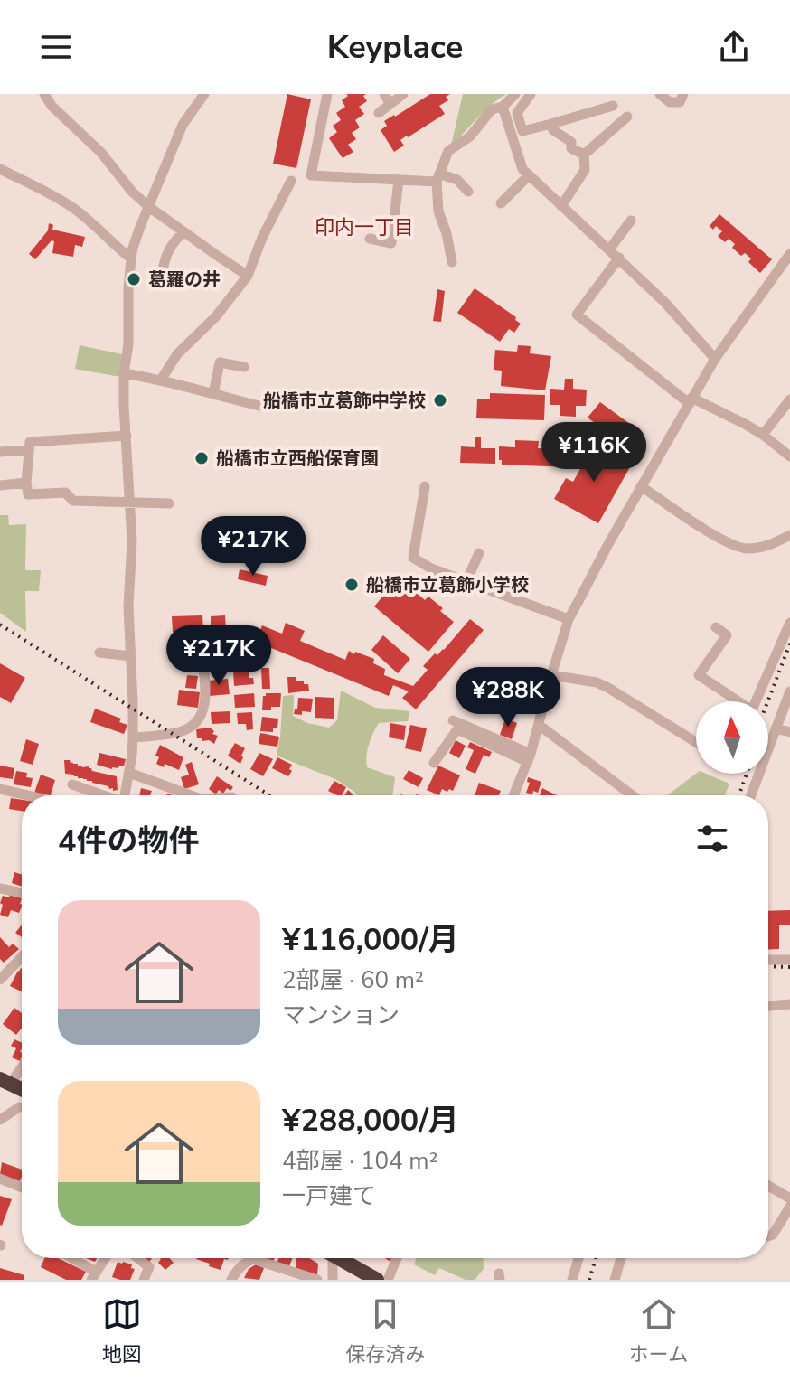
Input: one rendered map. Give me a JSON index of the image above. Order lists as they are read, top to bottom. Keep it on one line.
{"districts":["印内一丁目"],"places":["葛羅の井","船橋市立葛飾中学校","船橋市立西船保育園","船橋市立葛飾小学校"],"north":"top","page":{"header":"Keyplace","price":["¥116K","¥217K","¥217K","¥288K"],"heading":"4件の物件","list":[{"name":"¥116,000/月","note":"2部屋 · 60 m² · マンション"},{"name":"¥288,000/月","note":"4部屋 · 104 m² · 一戸建て"}],"tabs":["地図","保存済み","ホーム"]}}
